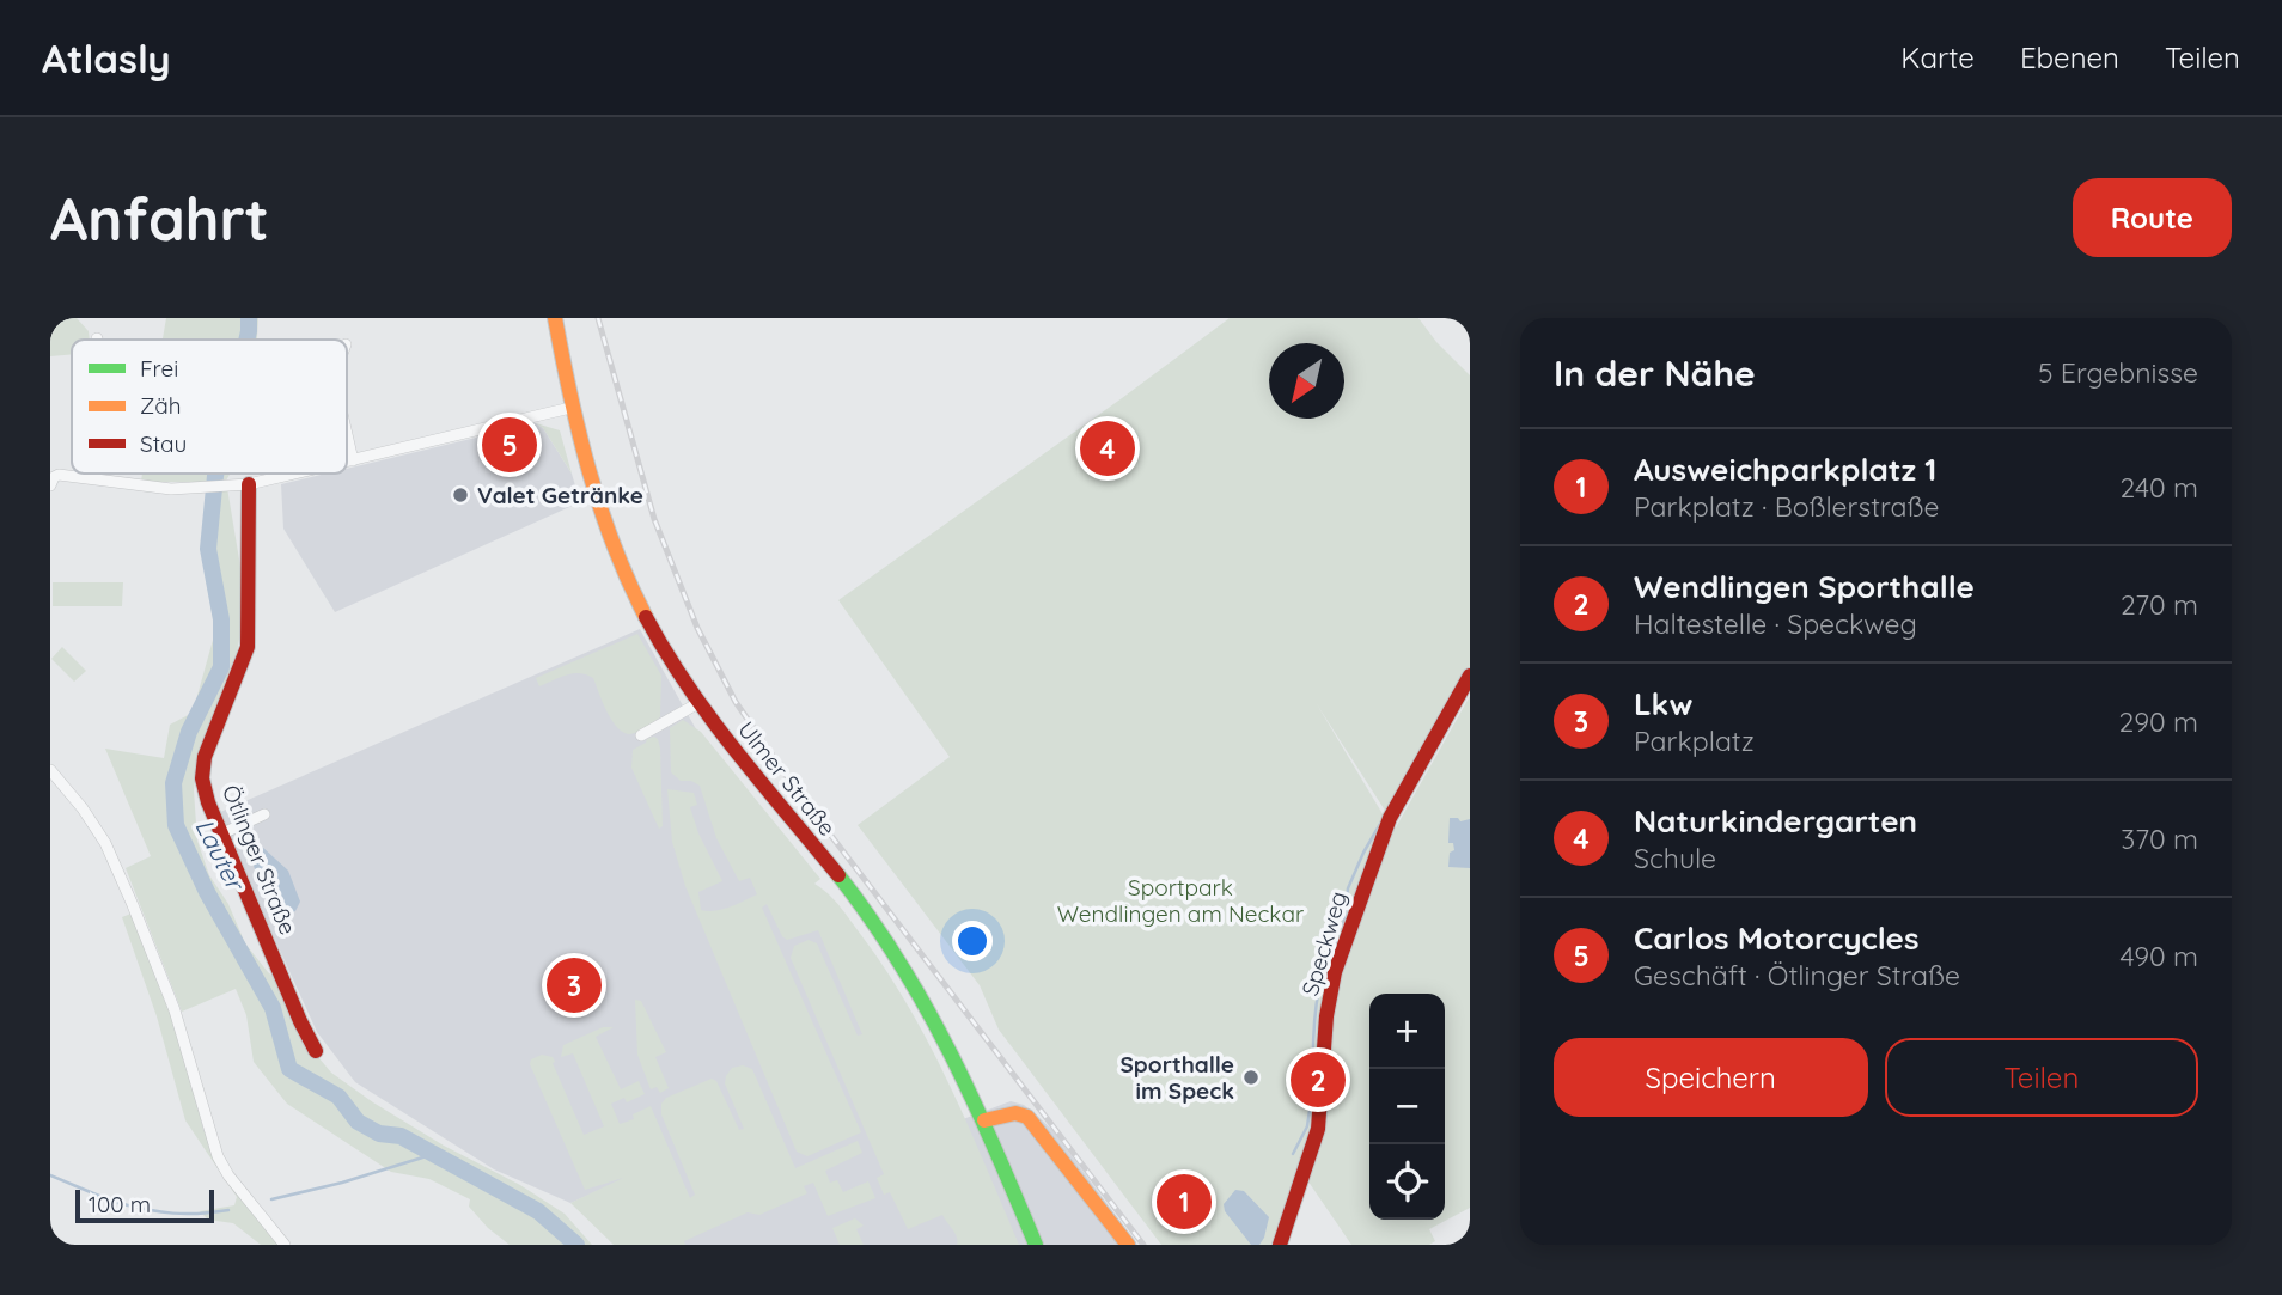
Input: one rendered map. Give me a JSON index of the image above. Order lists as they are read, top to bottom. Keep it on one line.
{"streets":{"street":["Ulmer Straße","Ötlinger Straße","Speckweg"]},"water":["Lauter"],"parks":["Sportpark Wendlingen am Neckar"],"places":["Valet Getränke","Sporthalle im Speck"],"legend":["Frei","Zäh","Stau"],"scale_bar":"100 m","north":"bottom left","page":{"header":"Atlasly","nav":["Karte","Ebenen","Teilen"],"buttons":["Route",["Speichern","Teilen"]],"title":"Anfahrt","heading":["In der Nähe","5 Ergebnisse"],"pins":["5","4","3","2","1"],"list":[{"mark":"1","name":"Ausweichparkplatz 1","note":"Parkplatz · Boßlerstraße","value":"240 m"},{"mark":"2","name":"Wendlingen Sporthalle","note":"Haltestelle · Speckweg","value":"270 m"},{"mark":"3","name":"Lkw","note":"Parkplatz","value":"290 m"},{"mark":"4","name":"Naturkindergarten","note":"Schule","value":"370 m"},{"mark":"5","name":"Carlos Motorcycles","note":"Geschäft · Ötlinger Straße","value":"490 m"}],"map_buttons":["+","−"],"scale":"100 m"}}
